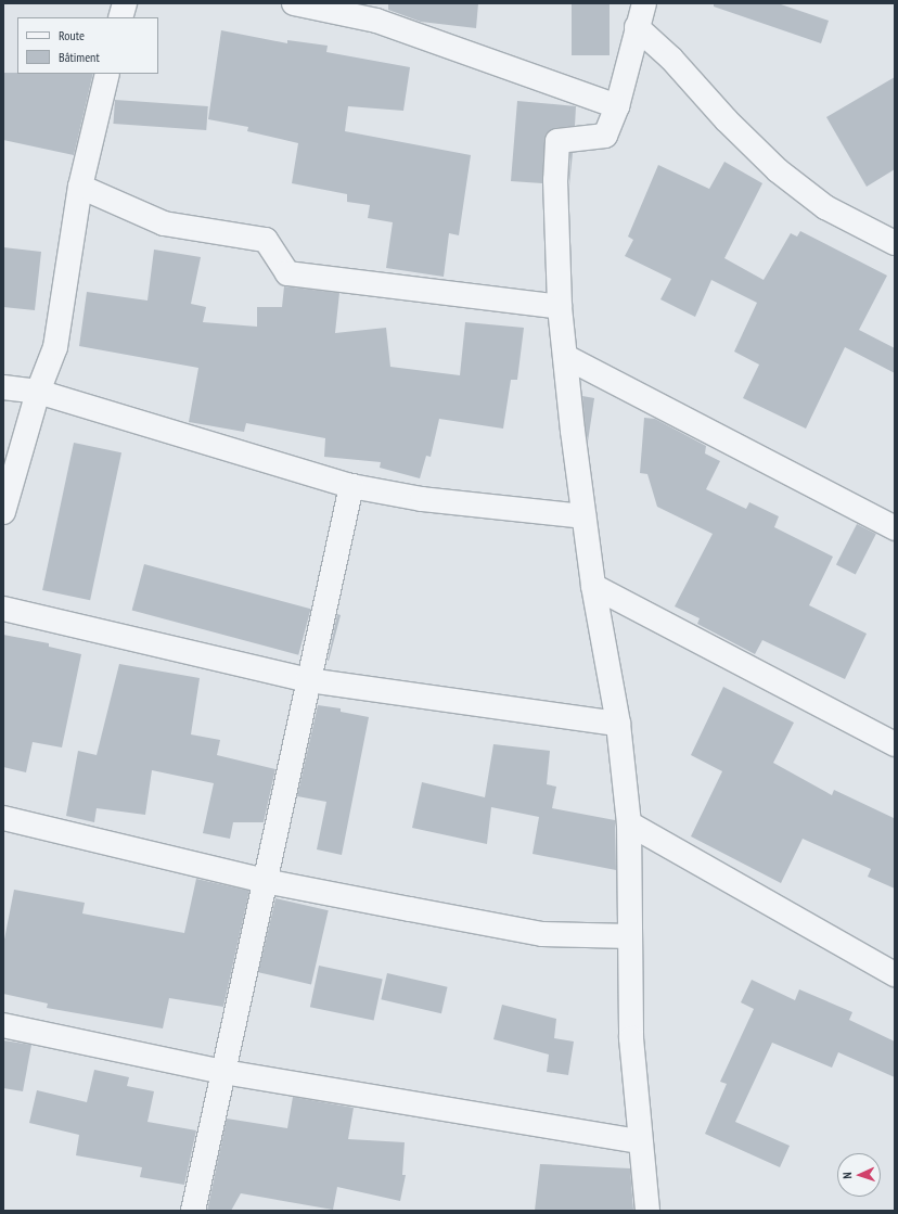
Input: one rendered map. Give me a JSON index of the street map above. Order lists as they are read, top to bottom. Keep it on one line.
{"legend":["Route","Bâtiment"],"north":"left"}
